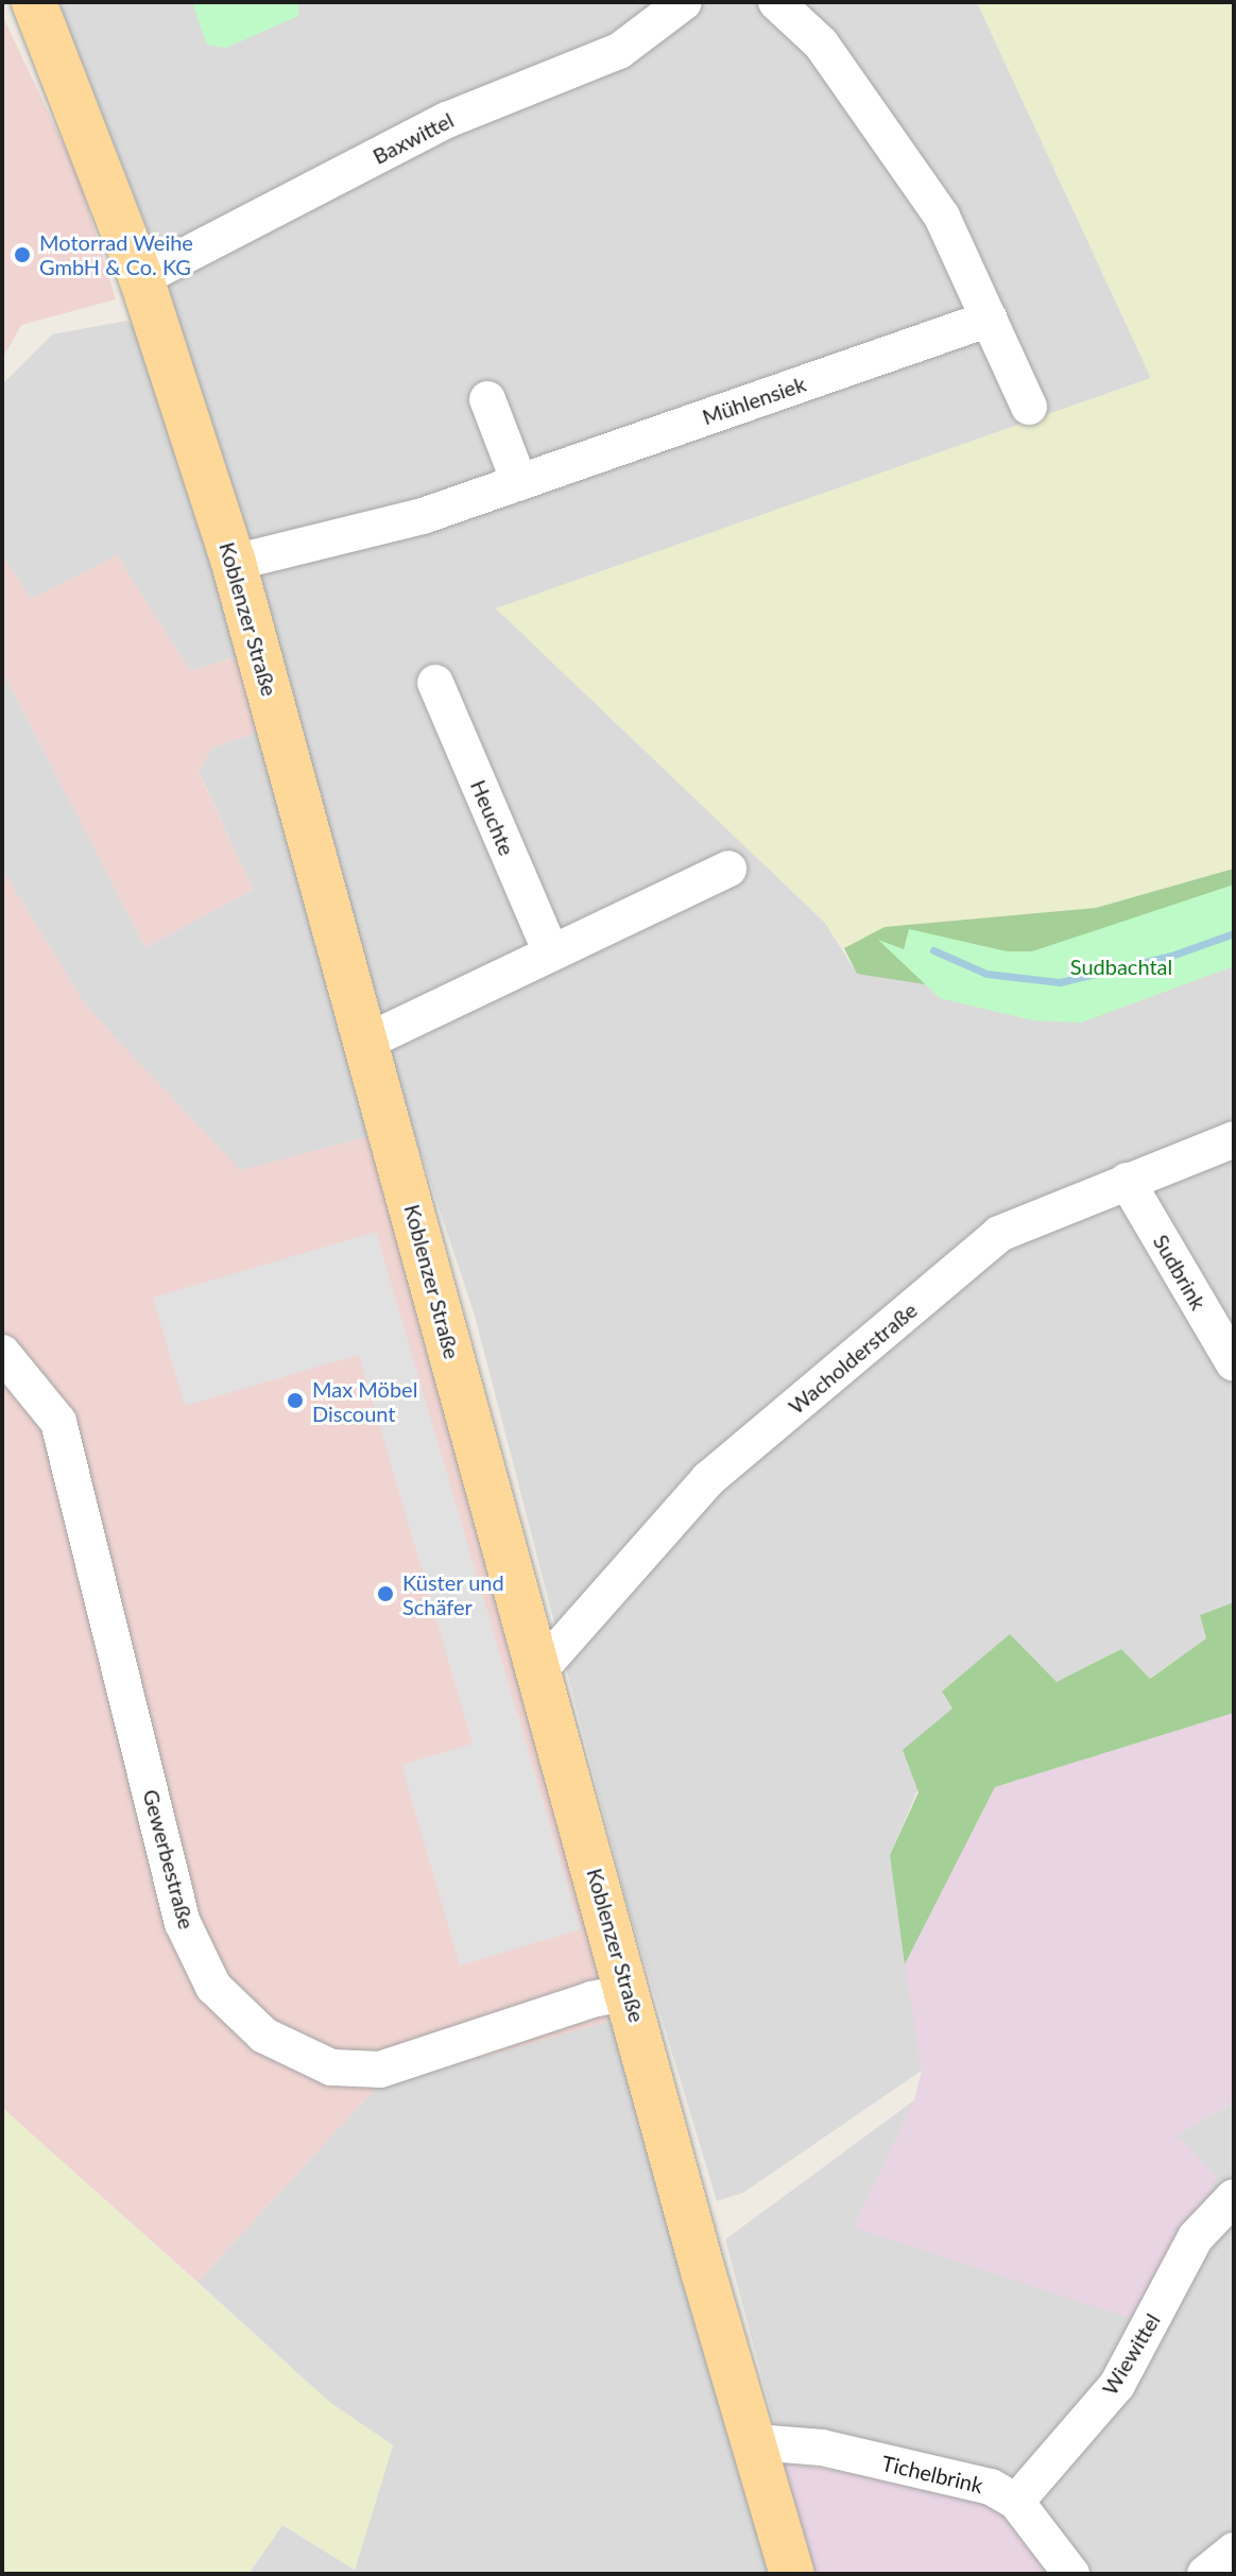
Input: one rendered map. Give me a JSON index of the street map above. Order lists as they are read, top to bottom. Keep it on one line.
{"streets":{"main road":["Koblenzer Straße"],"street":["Baxwittel","Mühlensiek","Heuchte","Sudbrink","Wacholderstraße","Gewerbestraße","Wiewittel","Tichelbrink"]},"crossings":[["Baxwittel","Koblenzer Straße"],["Mühlensiek","Koblenzer Straße"],["Koblenzer Straße","Wacholderstraße"],["Koblenzer Straße","Gewerbestraße"],["Koblenzer Straße","Tichelbrink"],["Sudbrink","Wacholderstraße"],["Wiewittel","Tichelbrink"]],"parks":["Sudbachtal"],"places":["Motorrad Weihe GmbH & Co. KG","Max Möbel Discount","Küster und Schäfer"]}
